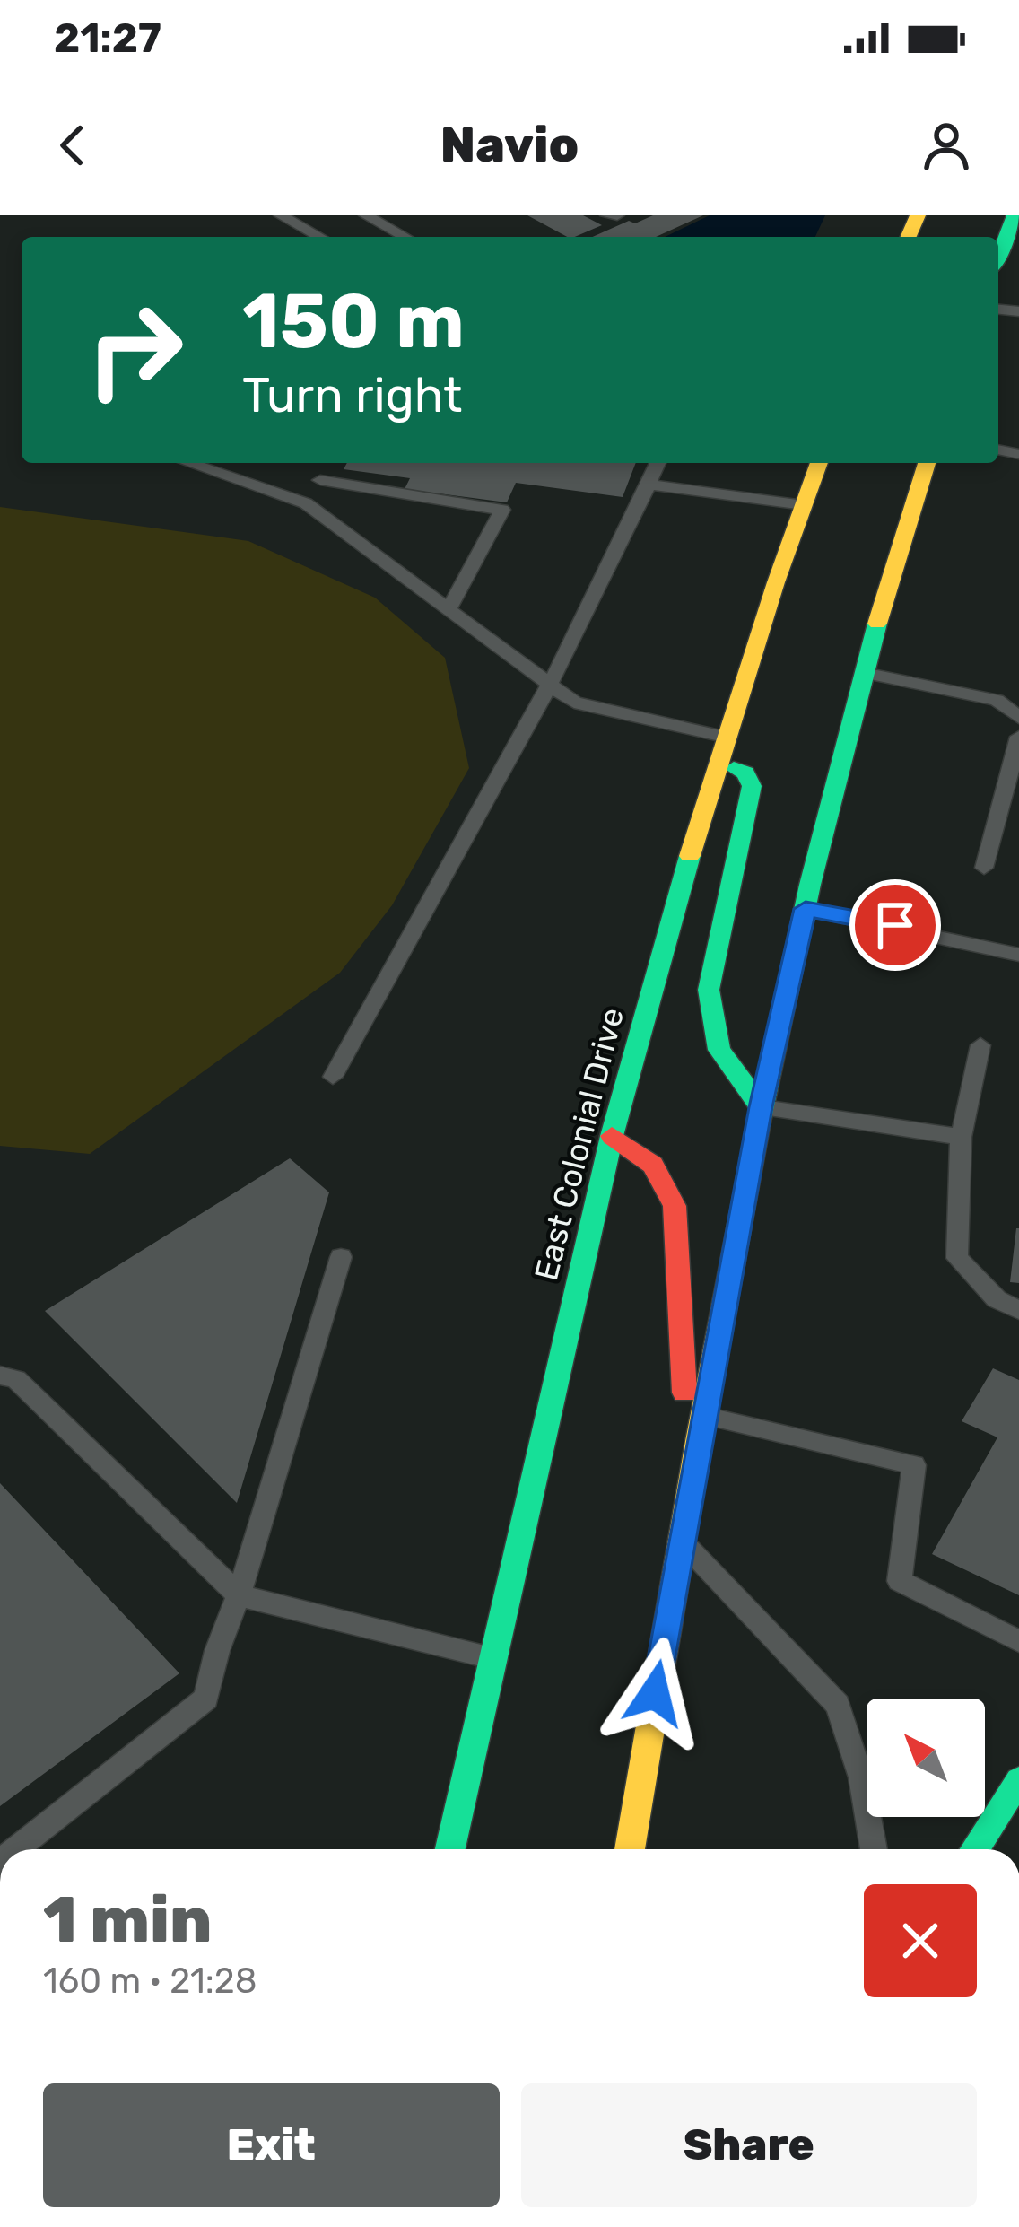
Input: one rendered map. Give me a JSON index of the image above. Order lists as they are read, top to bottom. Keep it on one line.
{"streets":{"main road":["East Colonial Drive"]},"north":"top left","page":{"status":"21:27","header":"Navio","turn":["150 m","Turn right"],"heading":["1 min","160 m · 21:28"],"buttons":["Exit","Share"]}}
